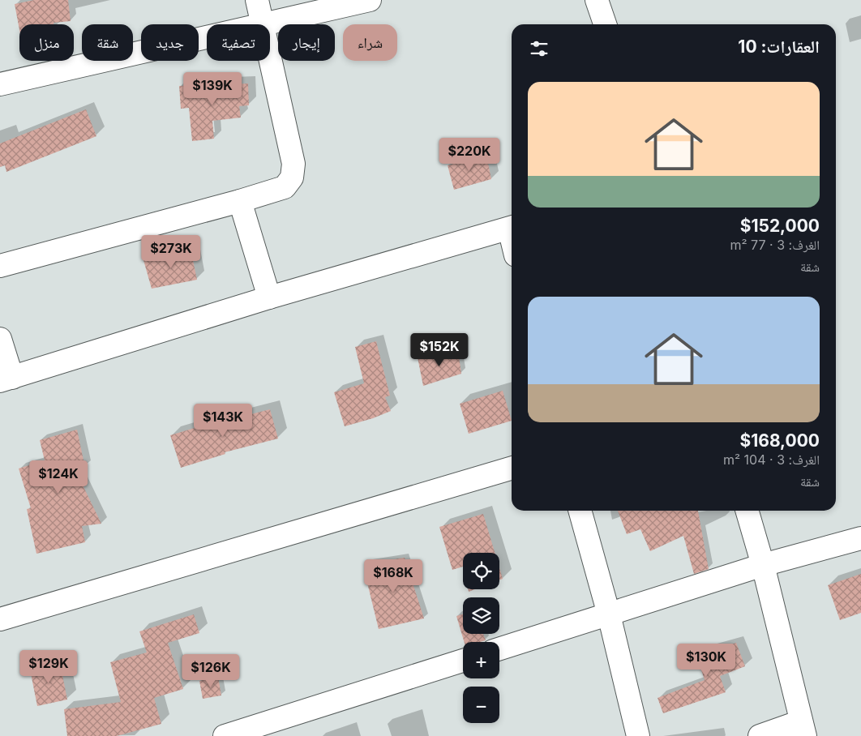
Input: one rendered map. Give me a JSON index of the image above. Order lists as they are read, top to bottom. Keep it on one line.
{"page":{"chip":["شراء","إيجار","تصفية","جديد","شقة","منزل"],"heading":"العقارات: 10","price":["$139K","$220K","$273K","$152K","$143K","$124K","$168K","$130K","$129K","$126K"],"list":[{"name":"$152,000","note":"الغرف: 3 · 77 m² · شقة"},{"name":"$168,000","note":"الغرف: 3 · 104 m² · شقة"}],"map_buttons":["+","−"]}}
